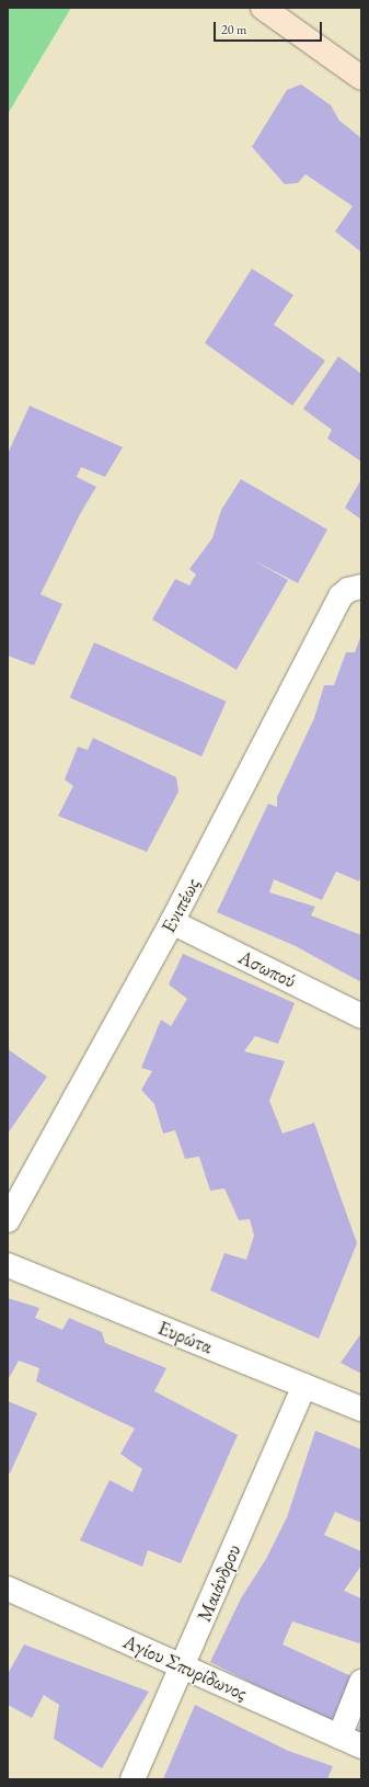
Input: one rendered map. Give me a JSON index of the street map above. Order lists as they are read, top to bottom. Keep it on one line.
{"streets":{"street":["Ενιπέως","Ασωπού","Ευρώτα","Μαιάνδρου","Αγίου Σπυρίδωνος"]},"crossings":[["Ενιπέως","Ασωπού"],["Ευρώτα","Μαιάνδρου"],["Μαιάνδρου","Αγίου Σπυρίδωνος"]],"scale_bar":"20 m"}
